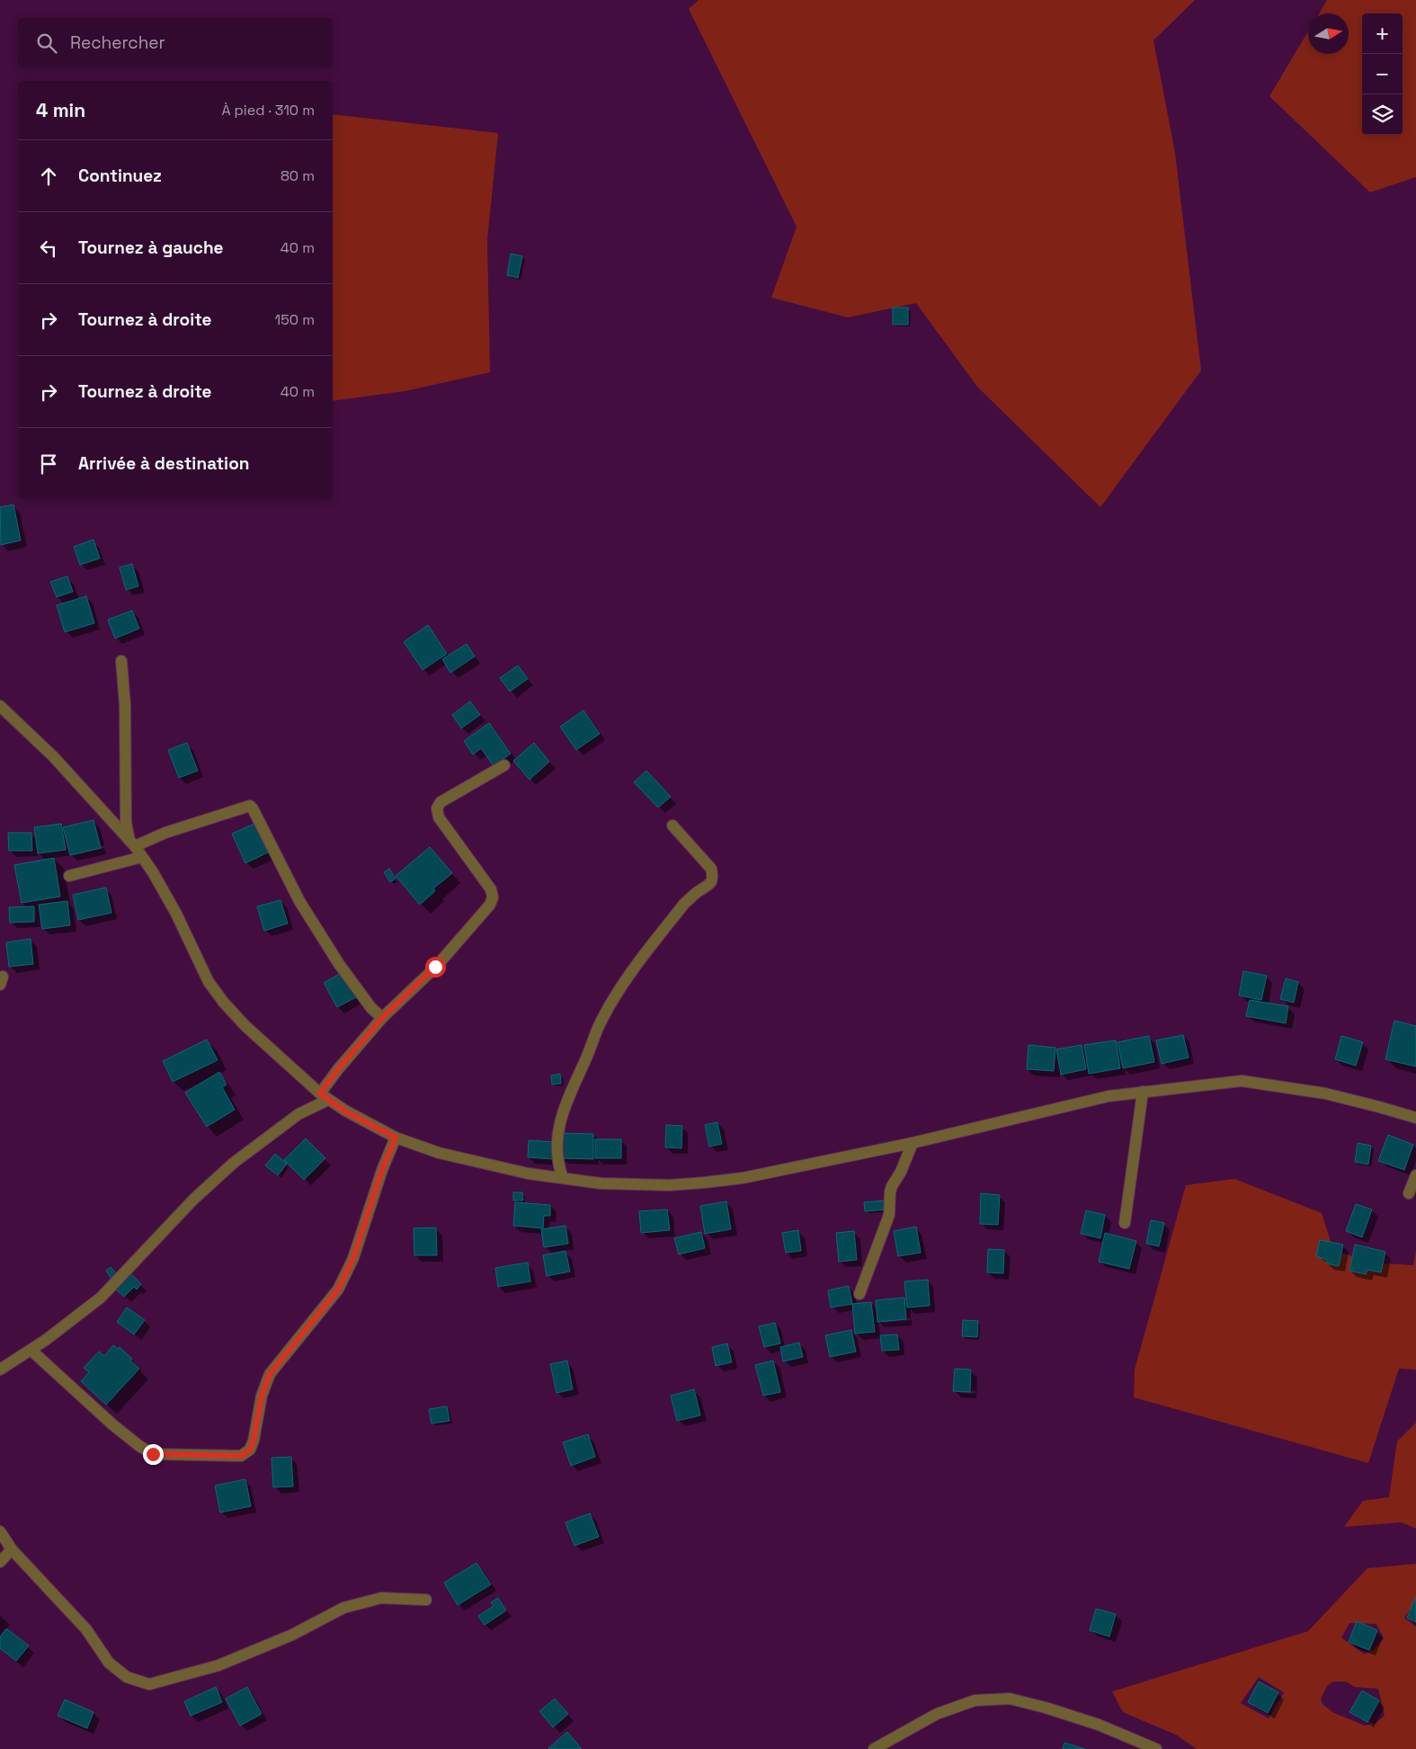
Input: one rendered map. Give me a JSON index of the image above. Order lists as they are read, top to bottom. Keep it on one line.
{"north":"right","page":{"map_buttons":["+","−"],"search":"Rechercher","heading":["4 min","À pied · 310 m"],"list":[["Continuez","80 m"],["Tournez à gauche","40 m"],["Tournez à droite","150 m"],["Tournez à droite","40 m"],"Arrivée à destination"]}}
